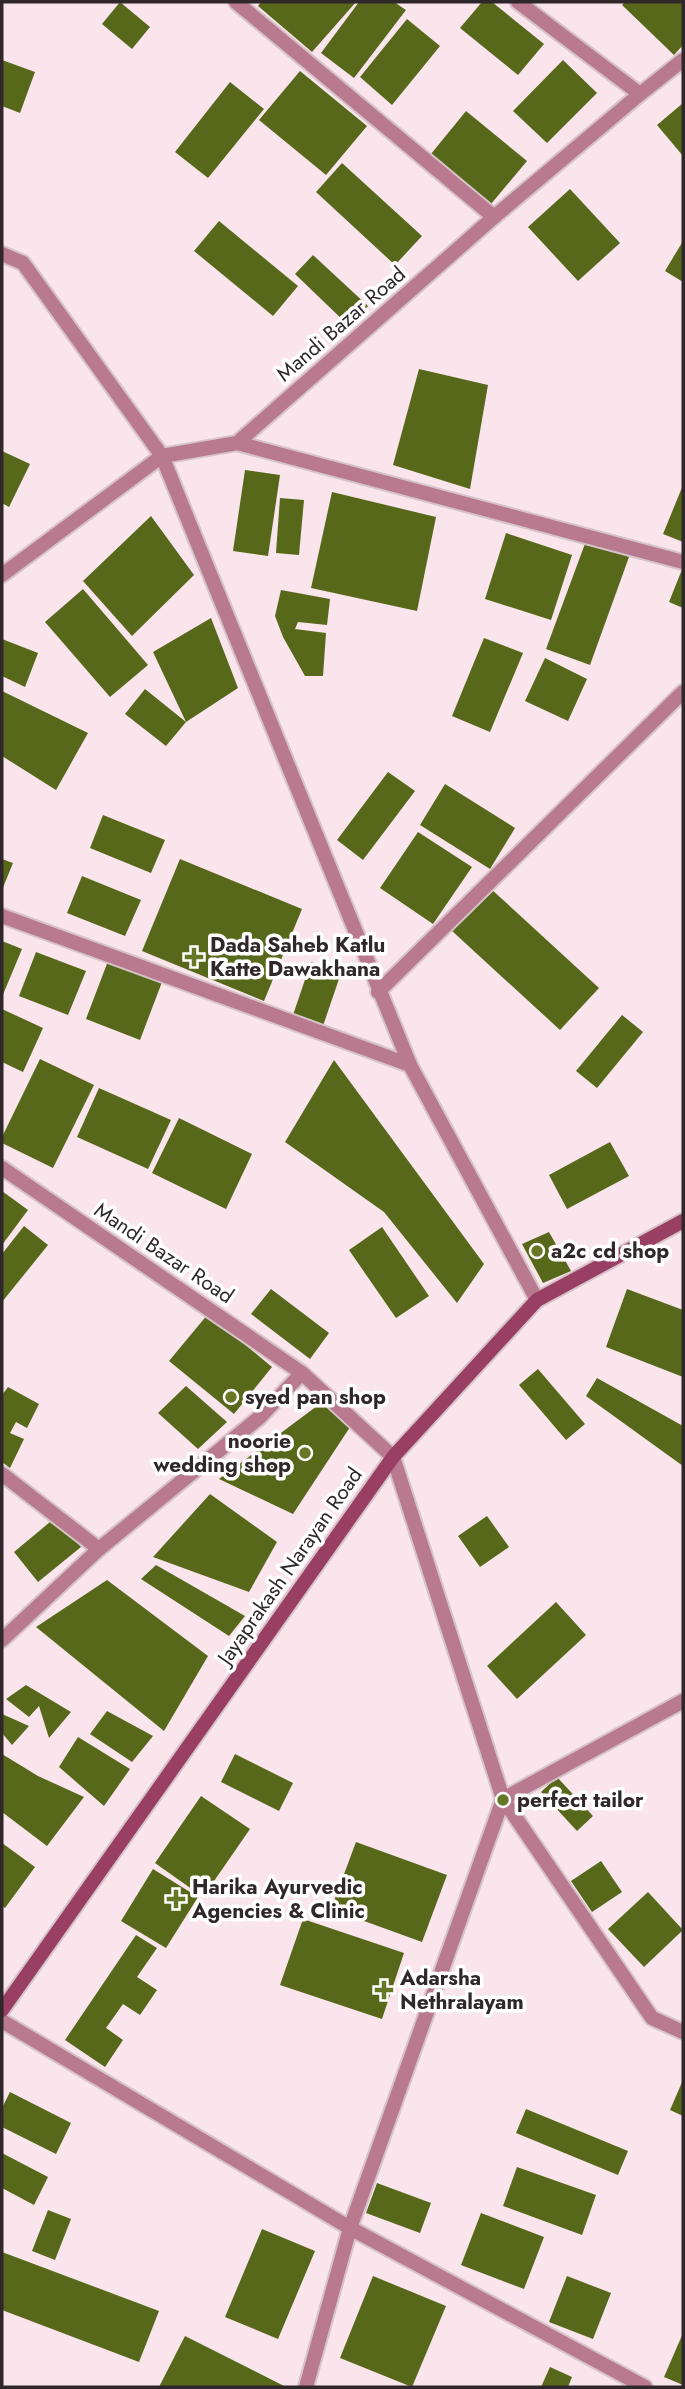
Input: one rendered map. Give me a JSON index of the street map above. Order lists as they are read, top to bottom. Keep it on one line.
{"streets":{"street":["Mandi Bazar Road","Jayaprakash Narayan Road"]},"crossings":[["Mandi Bazar Road","Jayaprakash Narayan Road"]],"places":{"health":["Dada Saheb Katlu Katte Dawakhana","Harika Ayurvedic Agencies & Clinic","Adarsha Nethralayam"],"other":["a2c cd shop","syed pan shop","noorie wedding shop","perfect tailor"]}}
